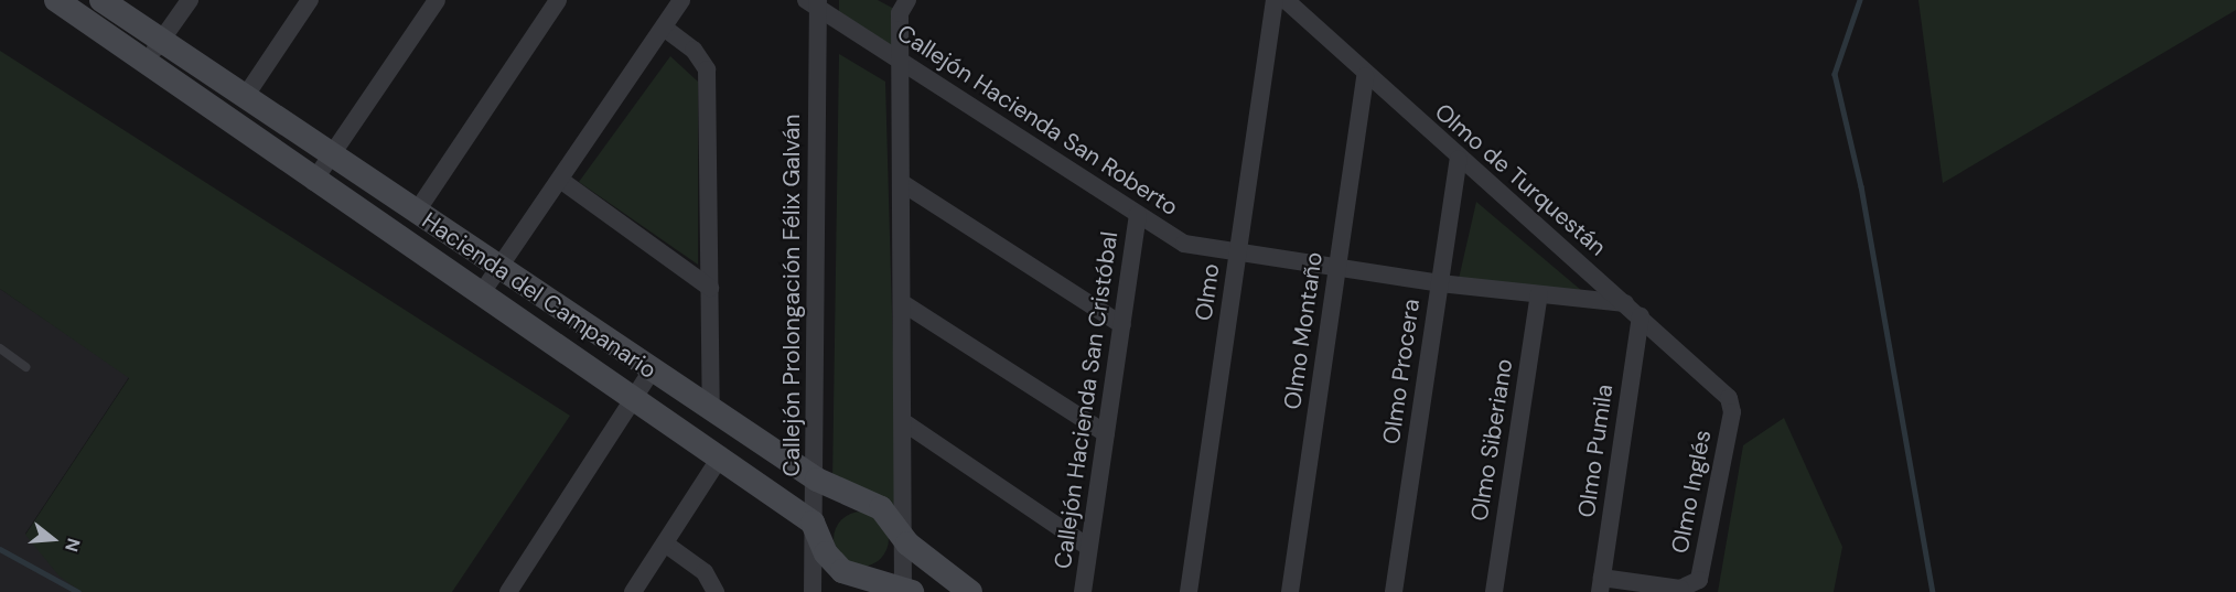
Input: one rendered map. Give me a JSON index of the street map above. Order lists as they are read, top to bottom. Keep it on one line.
{"streets":{"street":["Callejón Hacienda San Roberto","Olmo de Turquestán","Olmo","Hacienda del Campanario","Callejón Prolongación Félix Galván","Olmo Montaño","Olmo Procera","Callejón Hacienda San Cristóbal","Olmo Siberiano","Olmo Pumila","Olmo Inglés"]},"crossings":[["Callejón Hacienda San Roberto","Olmo de Turquestán"],["Callejón Hacienda San Roberto","Olmo"],["Callejón Hacienda San Roberto","Callejón Prolongación Félix Galván"],["Callejón Hacienda San Roberto","Olmo Montaño"],["Callejón Hacienda San Roberto","Olmo Procera"],["Callejón Hacienda San Roberto","Callejón Hacienda San Cristóbal"],["Callejón Hacienda San Roberto","Olmo Siberiano"],["Olmo de Turquestán","Olmo Montaño"],["Olmo de Turquestán","Olmo Procera"],["Olmo de Turquestán","Olmo Pumila"],["Olmo de Turquestán","Olmo Inglés"],["Hacienda del Campanario","Callejón Prolongación Félix Galván"],["Olmo Pumila","Olmo Inglés"]],"north":"right"}
